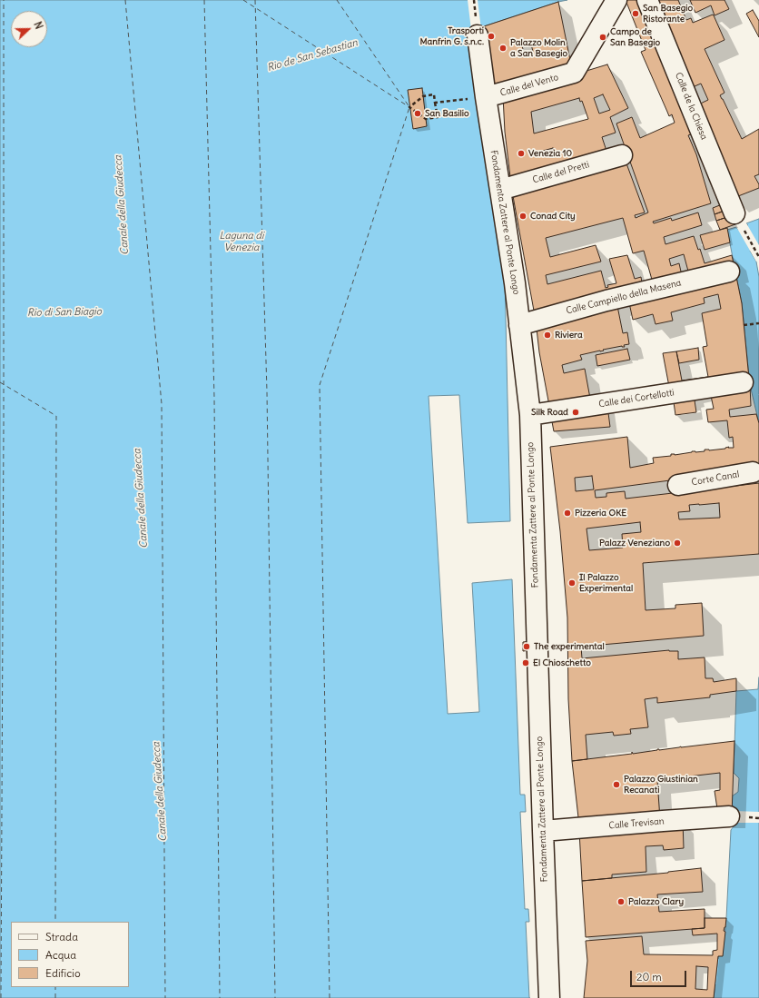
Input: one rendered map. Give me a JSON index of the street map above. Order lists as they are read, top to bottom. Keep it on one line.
{"streets":{"street":["Calle del Vento","Calle de la Chiesa","Calle del Pretti","Fondamenta Zattere al Ponte Longo","Calle Campiello della Masena","Calle dei Cortellotti","Corte Canal","Calle Trevisan"]},"crossings":[["Calle del Vento","Fondamenta Zattere al Ponte Longo"],["Calle del Pretti","Fondamenta Zattere al Ponte Longo"],["Fondamenta Zattere al Ponte Longo","Calle Campiello della Masena"],["Fondamenta Zattere al Ponte Longo","Calle dei Cortellotti"],["Fondamenta Zattere al Ponte Longo","Calle Trevisan"]],"water":["Rio de San Sebastian","Canale della Giudecca","Laguna di Venezia","Rio di San Biagio"],"places":["San Basegio Ristorante","Trasporti Manfrin G. s.n.c.","Campo de San Basegio","Palazzo Molin a San Basegio","San Basilio","Venezia 10","Conad City","Riviera","Silk Road","Pizzeria OKE","Palazz Veneziano","Il Palazzo Experimental","The experimental","El Chioschetto","Palazzo Giustinian Recanati","Palazzo Clary"],"legend":["Strada","Acqua","Edificio"],"scale_bar":"20 m","north":"right"}
